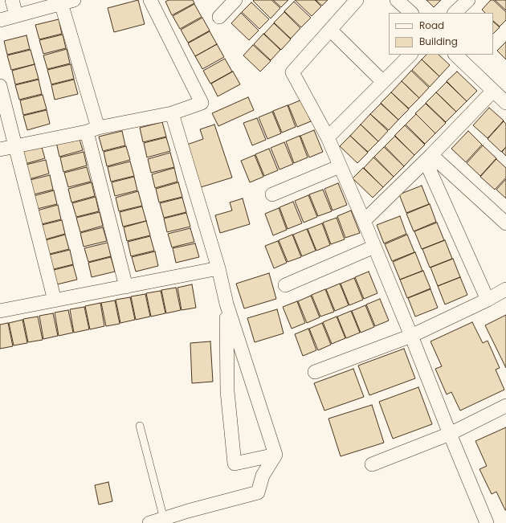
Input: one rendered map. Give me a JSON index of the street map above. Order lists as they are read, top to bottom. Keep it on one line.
{"legend":["Road","Building"]}
